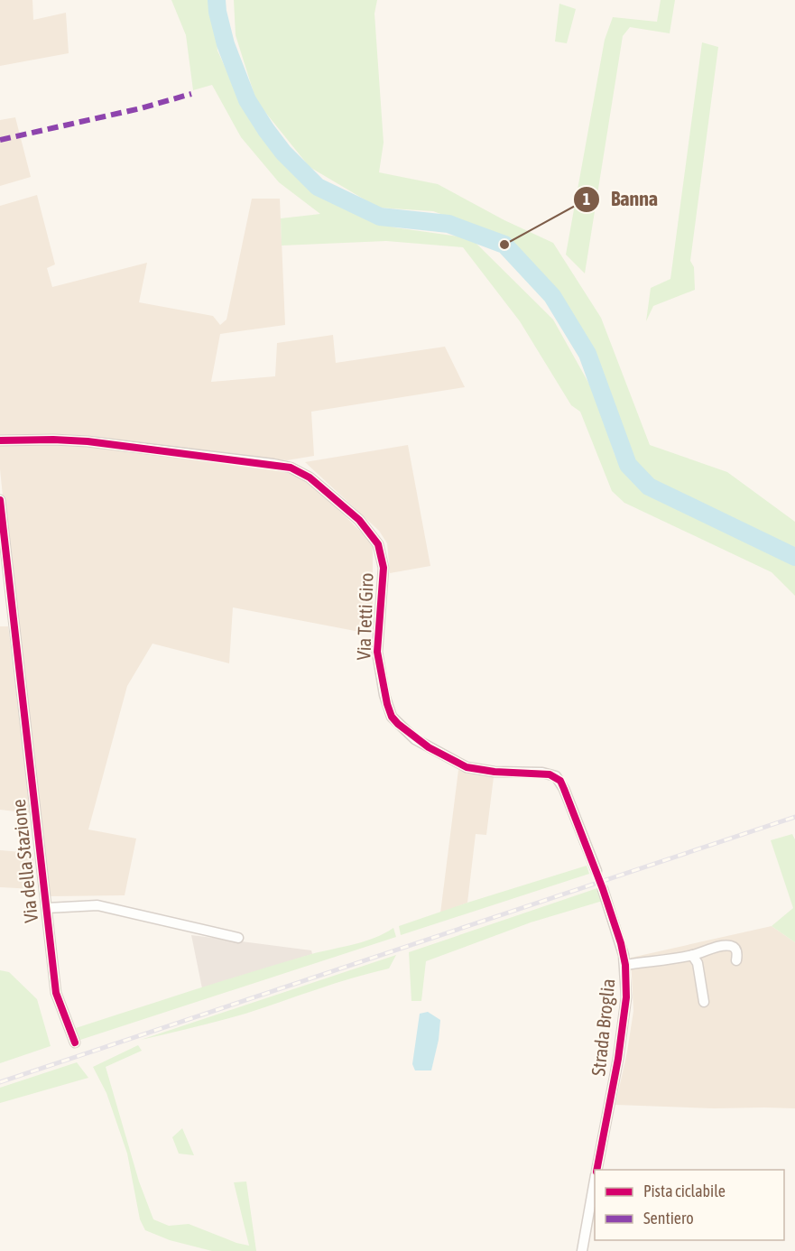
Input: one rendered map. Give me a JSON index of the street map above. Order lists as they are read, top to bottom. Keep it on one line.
{"streets":{"street":["Via Tetti Giro","Via della Stazione","Strada Broglia"]},"places":["Banna"],"legend":["Pista ciclabile","Sentiero"]}
